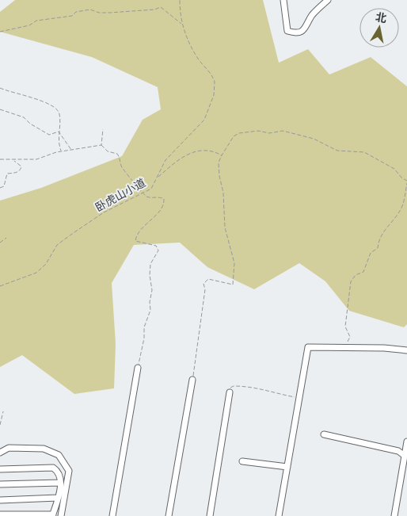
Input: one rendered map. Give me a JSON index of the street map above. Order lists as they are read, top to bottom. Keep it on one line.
{"streets":{"path":["卧虎山小道"]},"north":"top"}
